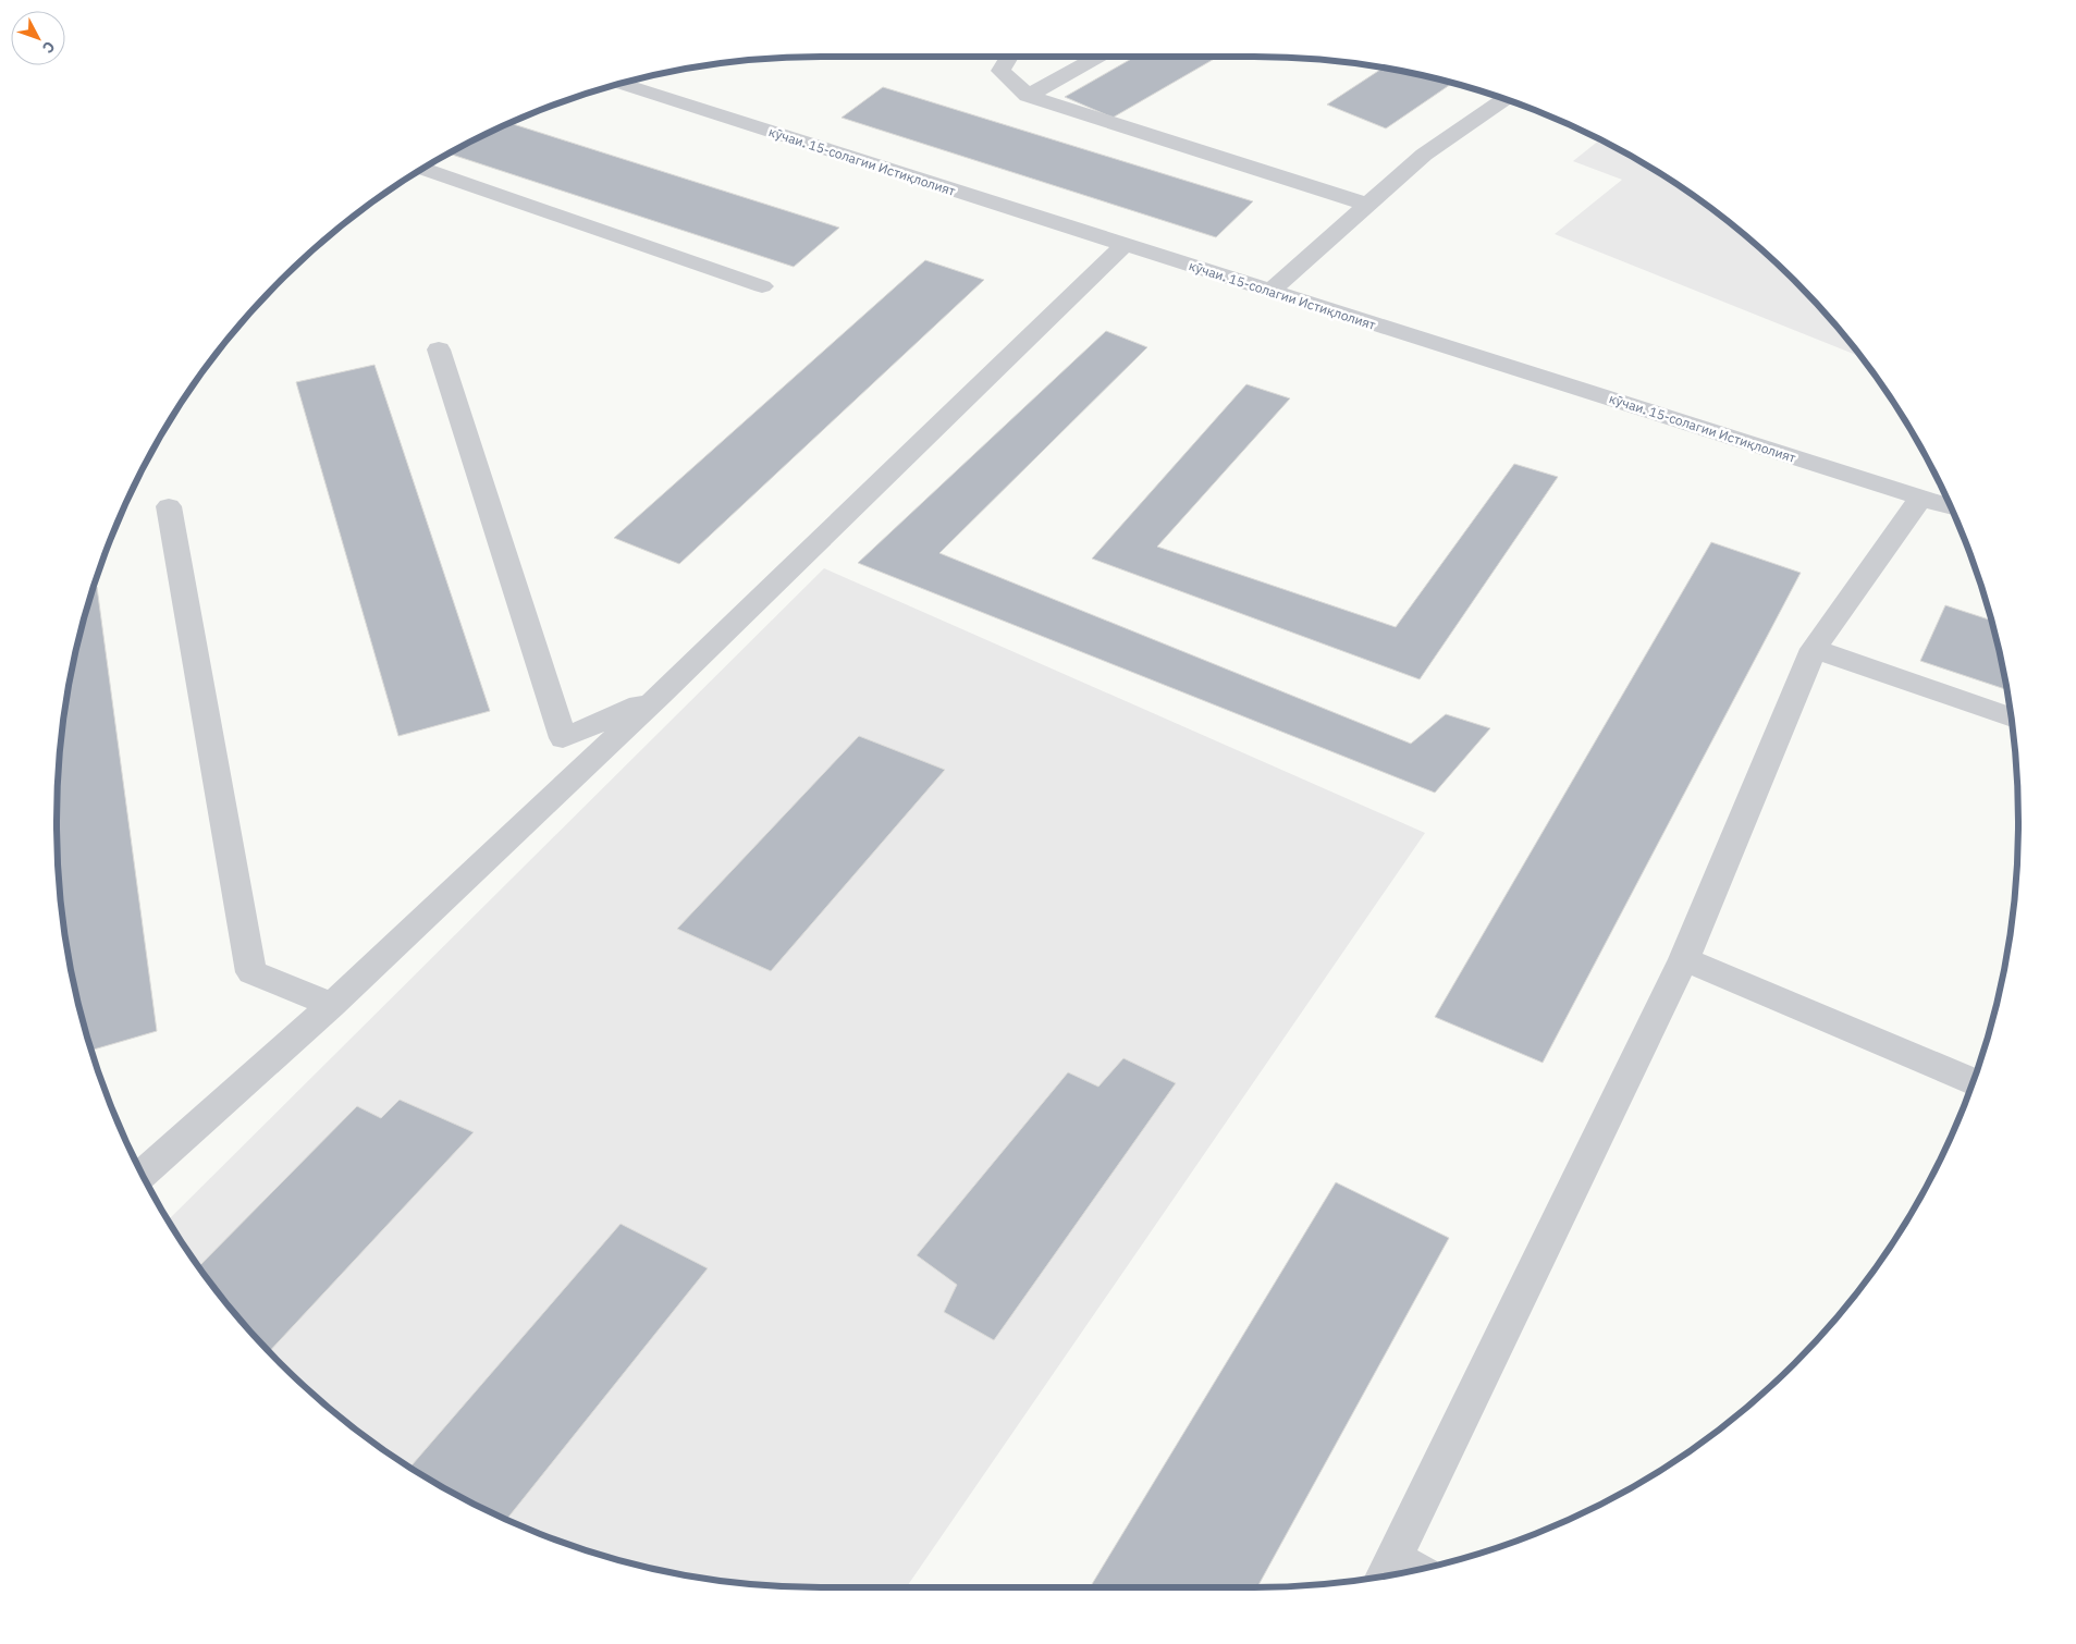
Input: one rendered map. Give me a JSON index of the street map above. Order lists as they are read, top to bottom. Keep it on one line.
{"streets":{"street":["кӯчаи. 15-солагии Истиқлолият"]},"north":"bottom right"}
